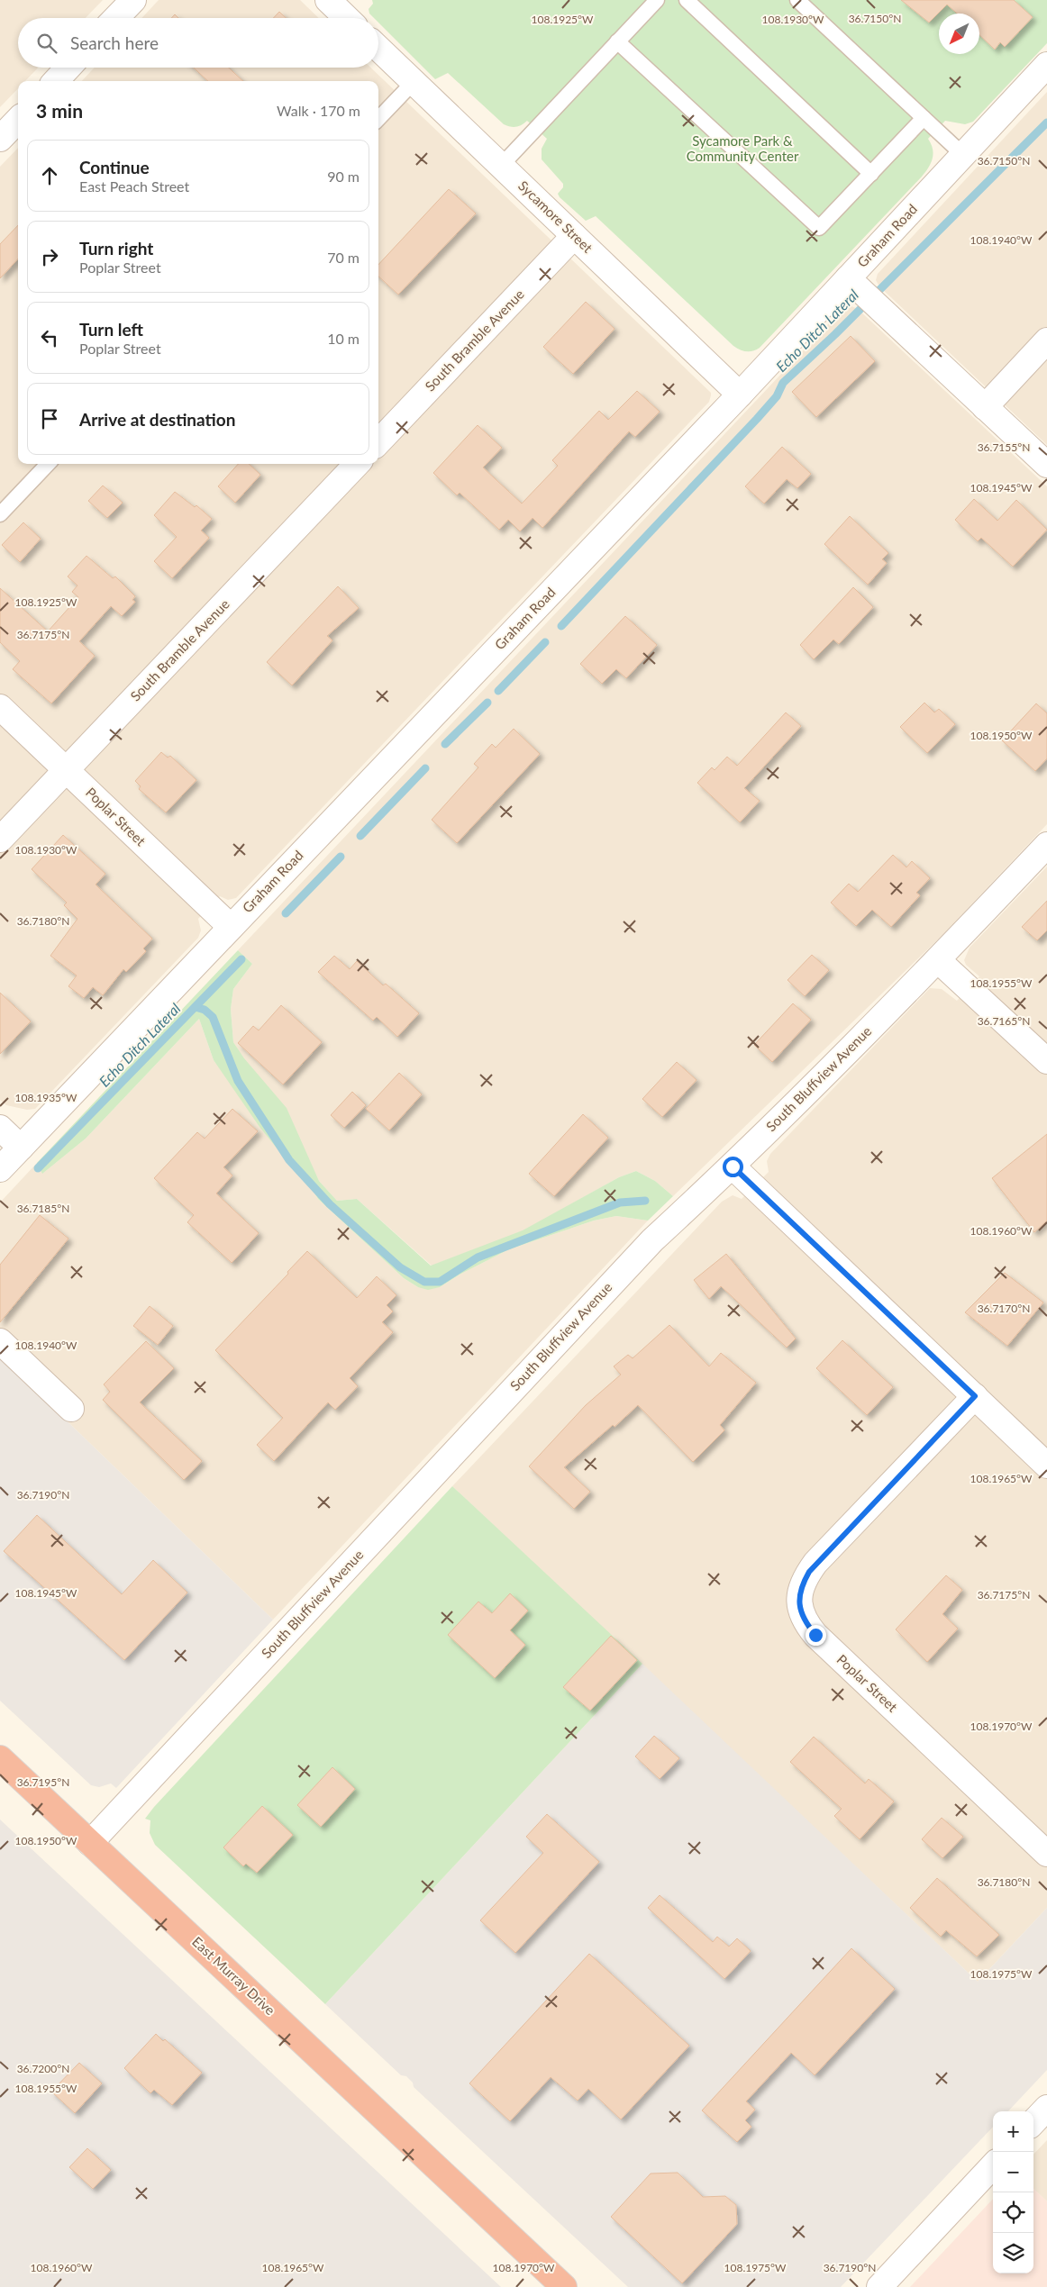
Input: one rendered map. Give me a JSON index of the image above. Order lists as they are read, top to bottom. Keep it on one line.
{"streets":{"highway":["East Murray Drive"],"street":["Sycamore Street","Graham Road","South Bramble Avenue","Poplar Street","South Bluffview Avenue"]},"crossings":[["Sycamore Street","Graham Road"],["Sycamore Street","South Bramble Avenue"],["Graham Road","Poplar Street"],["South Bramble Avenue","Poplar Street"],["South Bluffview Avenue","East Murray Drive"]],"water":["Echo Ditch Lateral"],"parks":["Sycamore Park & Community Center"],"north":"bottom left","page":{"search":"Search here","heading":["3 min","Walk · 170 m"],"list":[["Continue","East Peach Street","90 m"],["Turn right","Poplar Street","70 m"],["Turn left","Poplar Street","10 m"],"Arrive at destination"],"map_buttons":["+","−"]},"coordinates":["36.7150°N","108.1925°W","108.1930°W","108.1940°W","36.7155°N","108.1945°W","36.7175°N","108.1950°W","36.7180°N","108.1955°W","36.7165°N","108.1935°W","36.7185°N","108.1960°W","36.7170°N","108.1965°W","36.7190°N","108.1970°W","36.7195°N","108.1975°W","36.7200°N"]}
